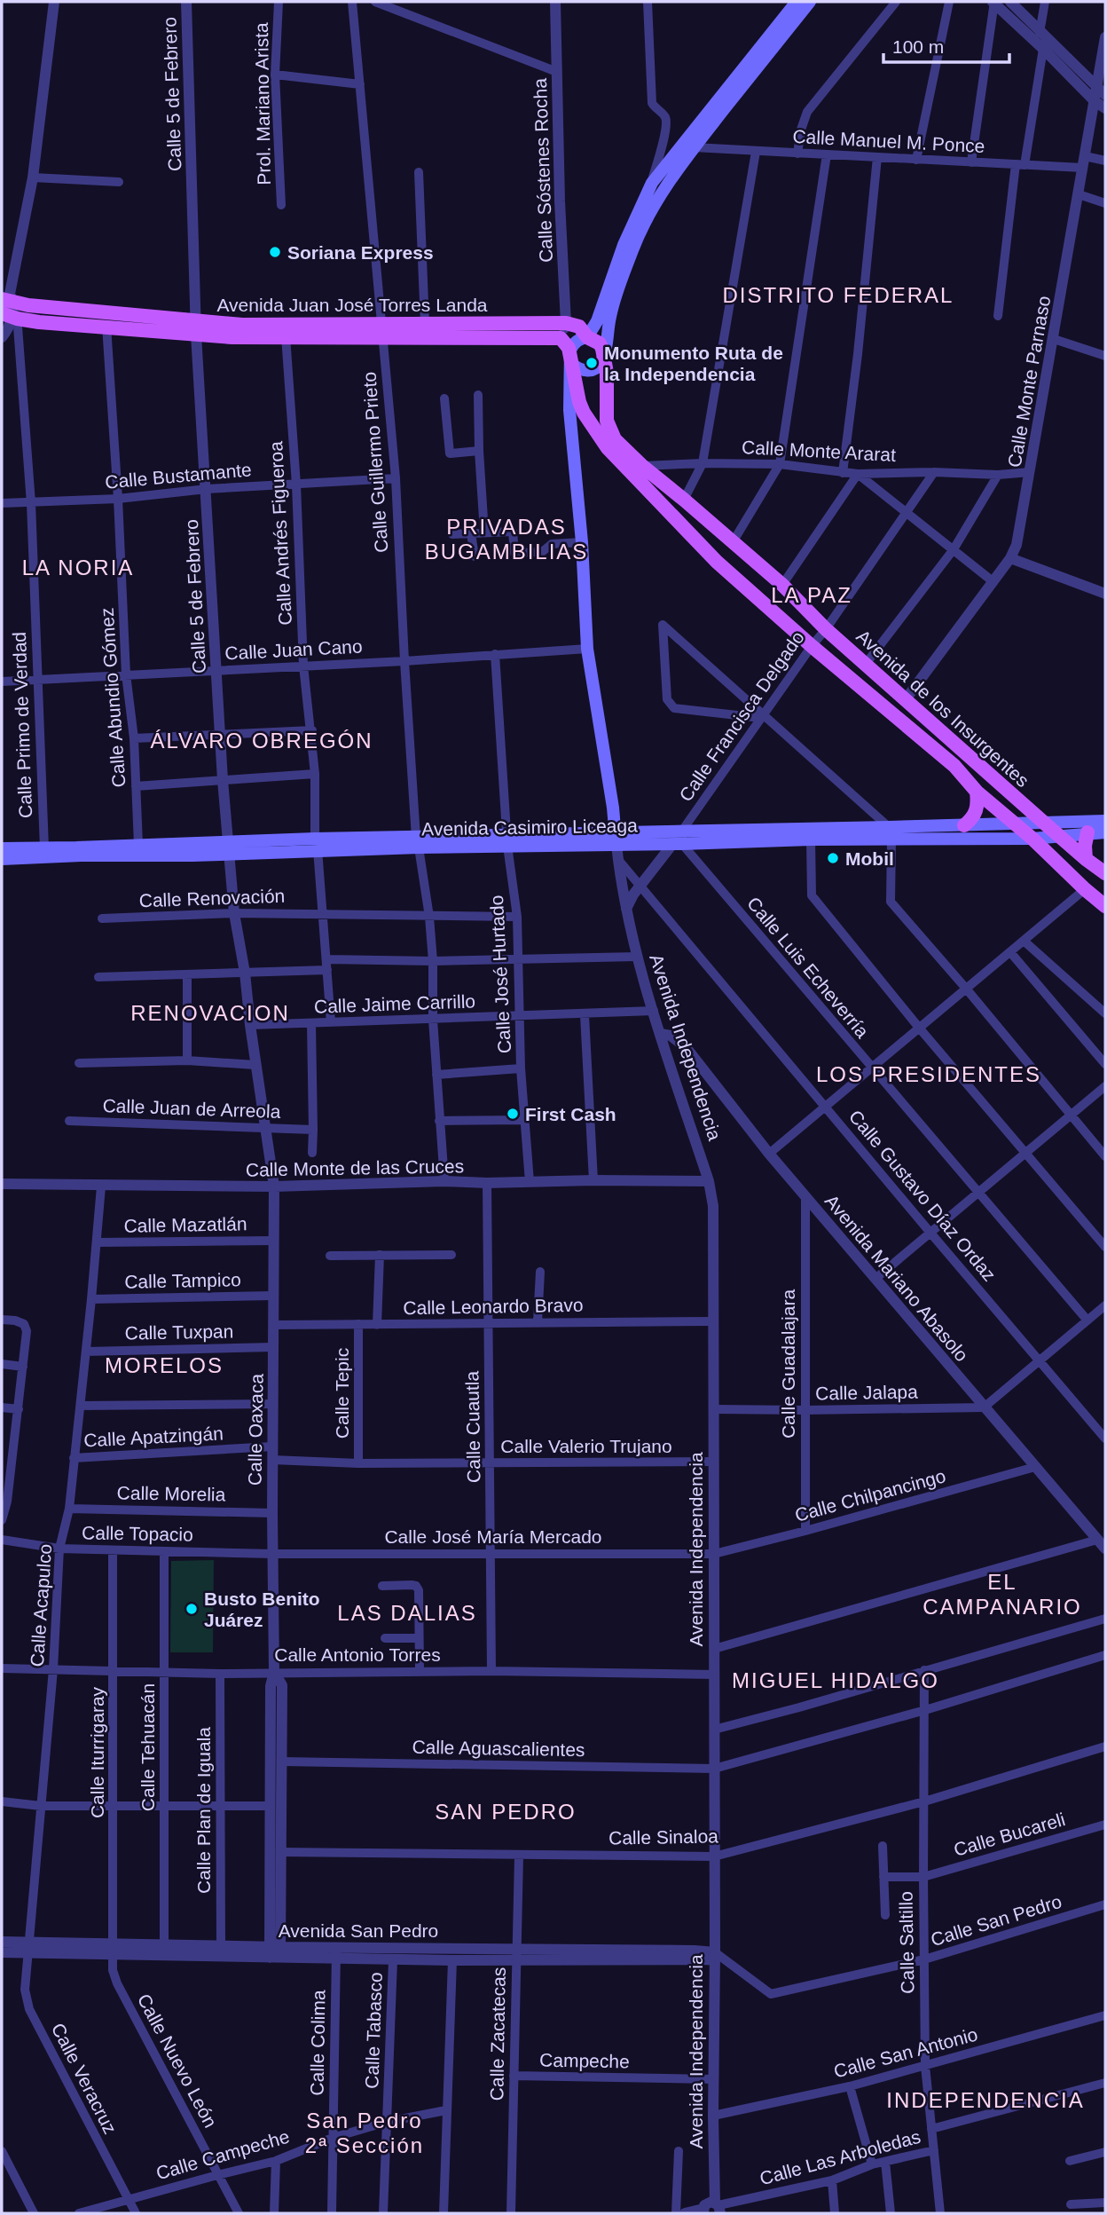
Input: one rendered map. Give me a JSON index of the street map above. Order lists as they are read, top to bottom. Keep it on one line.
{"streets":{"main road":["Avenida Juan José Torres Landa","Avenida de los Insurgentes","Avenida Casimiro Liceaga","Avenida Independencia"],"street":["Calle 5 de Febrero","Prol. Mariano Arista","Calle Manuel M. Ponce","Calle Sóstenes Rocha","Calle Monte Parnaso","Calle Monte Ararat","Calle Guillermo Prieto","Calle Bustamante","Calle Andrés Figueroa","Calle Juan Cano","Calle Abundio Gómez","Calle Francisca Delgado","Calle Primo de Verdad","Calle Renovación","Calle Luis Echeverría","Calle José Hurtado","Calle Jaime Carrillo","Calle Juan de Arreola","Calle Monte de las Cruces","Calle Gustavo Díaz Ordaz","Calle Mazatlán","Avenida Mariano Abasolo","Calle Tampico","Calle Leonardo Bravo","Calle Tuxpan","Calle Guadalajara","Calle Jalapa","Calle Tepic","Calle Cuautla","Calle Oaxaca","Calle Apatzingán","Calle Valerio Trujano","Calle Morelia","Calle Chilpancingo","Calle Topacio","Calle José María Mercado","Calle Acapulco","Calle Antonio Torres","Calle Tehuacán","Calle Aguascalientes","Calle Iturrigaray","Calle Plan de Iguala","Calle Bucareli","Calle Sinaloa","Calle San Pedro","Avenida San Pedro","Calle Saltillo","Calle Tabasco","Calle Zacatecas","Calle Colima","Calle San Antonio","Calle Nuevo León","Campeche","Calle Veracruz","Calle Campeche","Calle Las Arboledas"]},"crossings":[["Calle 5 de Febrero","Avenida Juan José Torres Landa"],["Calle 5 de Febrero","Calle Bustamante"],["Calle 5 de Febrero","Calle Juan Cano"],["Calle 5 de Febrero","Avenida Casimiro Liceaga"],["Calle 5 de Febrero","Calle Renovación"],["Calle 5 de Febrero","Calle Jaime Carrillo"],["Calle 5 de Febrero","Calle Juan de Arreola"],["Calle 5 de Febrero","Calle Monte de las Cruces"],["Calle 5 de Febrero","Calle Oaxaca"],["Calle Manuel M. Ponce","Calle Monte Parnaso"],["Calle Sóstenes Rocha","Avenida Juan José Torres Landa"],["Avenida Juan José Torres Landa","Calle Guillermo Prieto"],["Avenida Juan José Torres Landa","Calle Andrés Figueroa"],["Avenida Juan José Torres Landa","Calle Abundio Gómez"],["Avenida Juan José Torres Landa","Calle Primo de Verdad"],["Calle Monte Parnaso","Calle Monte Ararat"],["Calle Monte Parnaso","Avenida de los Insurgentes"],["Calle Monte Ararat","Avenida de los Insurgentes"],["Calle Monte Ararat","Calle Francisca Delgado"],["Calle Guillermo Prieto","Calle Bustamante"],["Calle Guillermo Prieto","Calle Juan Cano"],["Calle Guillermo Prieto","Avenida Casimiro Liceaga"],["Calle Guillermo Prieto","Calle Renovación"],["Calle Guillermo Prieto","Calle Jaime Carrillo"],["Calle Guillermo Prieto","Calle Monte de las Cruces"],["Calle Bustamante","Calle Andrés Figueroa"],["Calle Bustamante","Calle Abundio Gómez"],["Calle Bustamante","Calle Primo de Verdad"],["Calle Andrés Figueroa","Calle Juan Cano"],["Calle Andrés Figueroa","Avenida Casimiro Liceaga"],["Calle Andrés Figueroa","Calle Renovación"],["Calle Andrés Figueroa","Calle Jaime Carrillo"],["Calle Juan Cano","Calle Abundio Gómez"],["Calle Juan Cano","Calle Primo de Verdad"],["Calle Juan Cano","Calle José Hurtado"],["Calle Juan Cano","Avenida Independencia"],["Calle Abundio Gómez","Avenida Casimiro Liceaga"],["Avenida de los Insurgentes","Calle Francisca Delgado"],["Avenida de los Insurgentes","Avenida Casimiro Liceaga"],["Avenida de los Insurgentes","Avenida Independencia"],["Calle Francisca Delgado","Avenida Casimiro Liceaga"],["Calle Francisca Delgado","Calle Luis Echeverría"],["Calle Francisca Delgado","Calle Gustavo Díaz Ordaz"],["Calle Primo de Verdad","Avenida Casimiro Liceaga"],["Avenida Casimiro Liceaga","Calle Luis Echeverría"],["Avenida Casimiro Liceaga","Calle José Hurtado"],["Avenida Casimiro Liceaga","Avenida Independencia"],["Calle Renovación","Calle José Hurtado"],["Calle José Hurtado","Calle Jaime Carrillo"],["Calle José Hurtado","Calle Monte de las Cruces"],["Calle Jaime Carrillo","Avenida Independencia"],["Avenida Independencia","Calle Monte de las Cruces"],["Avenida Independencia","Calle Gustavo Díaz Ordaz"],["Avenida Independencia","Avenida Mariano Abasolo"],["Avenida Independencia","Calle Leonardo Bravo"],["Avenida Independencia","Calle Jalapa"],["Avenida Independencia","Calle Valerio Trujano"],["Avenida Independencia","Calle Chilpancingo"],["Avenida Independencia","Calle José María Mercado"],["Avenida Independencia","Calle Antonio Torres"],["Avenida Independencia","Calle Aguascalientes"],["Avenida Independencia","Calle Sinaloa"],["Avenida Independencia","Calle San Pedro"],["Avenida Independencia","Avenida San Pedro"],["Avenida Independencia","Calle San Antonio"],["Avenida Independencia","Campeche"],["Avenida Independencia","Calle Las Arboledas"],["Calle Monte de las Cruces","Calle Cuautla"],["Calle Monte de las Cruces","Calle Oaxaca"],["Calle Monte de las Cruces","Calle Acapulco"],["Calle Mazatlán","Calle Oaxaca"],["Calle Mazatlán","Calle Acapulco"],["Avenida Mariano Abasolo","Calle Guadalajara"],["Avenida Mariano Abasolo","Calle Jalapa"],["Avenida Mariano Abasolo","Calle Chilpancingo"],["Calle Tampico","Calle Oaxaca"],["Calle Tampico","Calle Acapulco"],["Calle Leonardo Bravo","Calle Tepic"],["Calle Leonardo Bravo","Calle Cuautla"],["Calle Leonardo Bravo","Calle Oaxaca"],["Calle Tuxpan","Calle Oaxaca"],["Calle Tuxpan","Calle Acapulco"],["Calle Guadalajara","Calle Jalapa"],["Calle Guadalajara","Calle Chilpancingo"],["Calle Tepic","Calle Valerio Trujano"],["Calle Cuautla","Calle Valerio Trujano"],["Calle Cuautla","Calle José María Mercado"],["Calle Cuautla","Calle Antonio Torres"],["Calle Oaxaca","Calle Apatzingán"],["Calle Oaxaca","Calle Valerio Trujano"],["Calle Oaxaca","Calle Morelia"],["Calle Oaxaca","Calle Topacio"],["Calle Oaxaca","Calle José María Mercado"],["Calle Oaxaca","Calle Antonio Torres"],["Calle Oaxaca","Calle Aguascalientes"],["Calle Oaxaca","Calle Sinaloa"],["Calle Oaxaca","Avenida San Pedro"],["Calle Apatzingán","Calle Acapulco"],["Calle Morelia","Calle Acapulco"],["Calle Chilpancingo","Calle José María Mercado"],["Calle Topacio","Calle José María Mercado"],["Calle Topacio","Calle Acapulco"],["Calle Topacio","Calle Tehuacán"],["Calle Topacio","Calle Iturrigaray"],["Calle Acapulco","Calle Antonio Torres"],["Calle Acapulco","Avenida San Pedro"],["Calle Acapulco","Calle Veracruz"],["Calle Antonio Torres","Calle Tehuacán"],["Calle Antonio Torres","Calle Iturrigaray"],["Calle Antonio Torres","Calle Plan de Iguala"],["Calle Tehuacán","Avenida San Pedro"],["Calle Aguascalientes","Calle Saltillo"],["Calle Iturrigaray","Avenida San Pedro"],["Calle Iturrigaray","Calle Nuevo León"],["Calle Plan de Iguala","Avenida San Pedro"],["Calle Bucareli","Calle Saltillo"],["Calle Sinaloa","Calle Saltillo"],["Calle Sinaloa","Calle Zacatecas"],["Calle San Pedro","Avenida San Pedro"],["Calle San Pedro","Calle Saltillo"],["Avenida San Pedro","Calle Tabasco"],["Avenida San Pedro","Calle Zacatecas"],["Avenida San Pedro","Calle Colima"],["Avenida San Pedro","Calle Nuevo León"],["Avenida San Pedro","Calle Veracruz"],["Calle Saltillo","Calle San Antonio"],["Calle Saltillo","Calle Las Arboledas"],["Calle Tabasco","Calle Campeche"],["Calle Zacatecas","Campeche"],["Calle Colima","Calle Campeche"],["Calle Nuevo León","Calle Campeche"],["Calle Veracruz","Calle Campeche"]],"districts":["DISTRITO FEDERAL","PRIVADAS BUGAMBILIAS","LA NORIA","LA PAZ","ÁLVARO OBREGÓN","RENOVACION","LOS PRESIDENTES","MORELOS","EL CAMPANARIO","LAS DALIAS","MIGUEL HIDALGO","SAN PEDRO","INDEPENDENCIA","San Pedro 2ª Sección"],"places":["Soriana Express","Monumento Ruta de la Independencia","Mobil","First Cash","Busto Benito Juárez"],"scale_bar":"100 m"}
